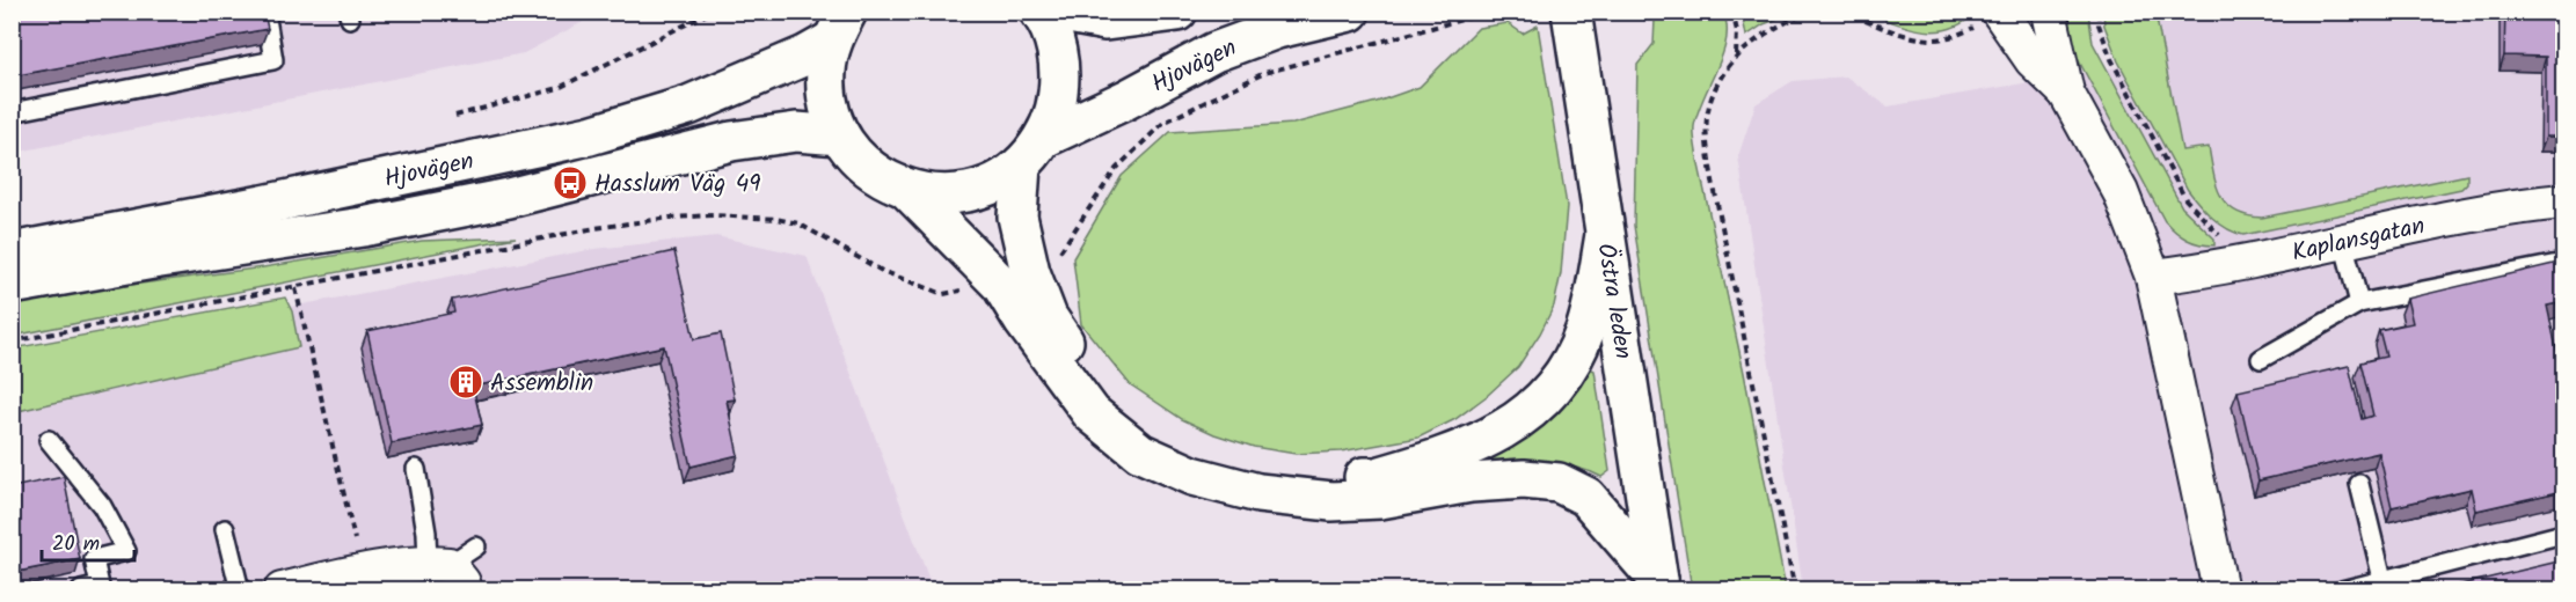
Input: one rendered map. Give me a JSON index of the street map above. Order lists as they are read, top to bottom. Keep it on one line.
{"streets":{"main road":["Hjovägen","Östra leden"],"street":["Kaplansgatan"]},"places":{"bus stop":["Hasslum Väg 49"],"building":["Assemblin"]},"scale_bar":"20 m"}
